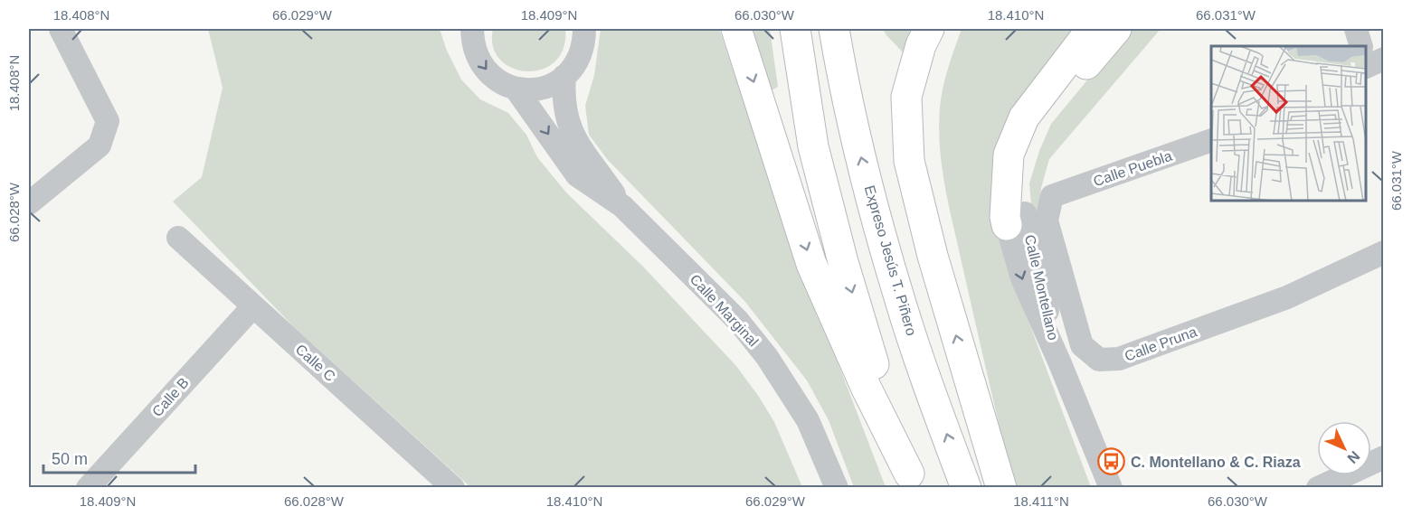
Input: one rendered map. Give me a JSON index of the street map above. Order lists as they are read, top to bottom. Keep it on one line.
{"streets":{"highway":["Expreso Jesús T. Piñero"],"street":["Calle Puebla","Calle Montellano","Calle Marginal","Calle Pruna","Calle C","Calle B"]},"crossings":[["Calle Puebla","Calle Pruna"],["Calle C","Calle B"]],"places":{"bus stop":["C. Montellano & C. Riaza"]},"scale_bar":"50 m","north":"bottom right","coordinates":["18.408°N","66.029°W","18.409°N","66.030°W","18.410°N","66.031°W","66.028°W","18.411°N"]}
